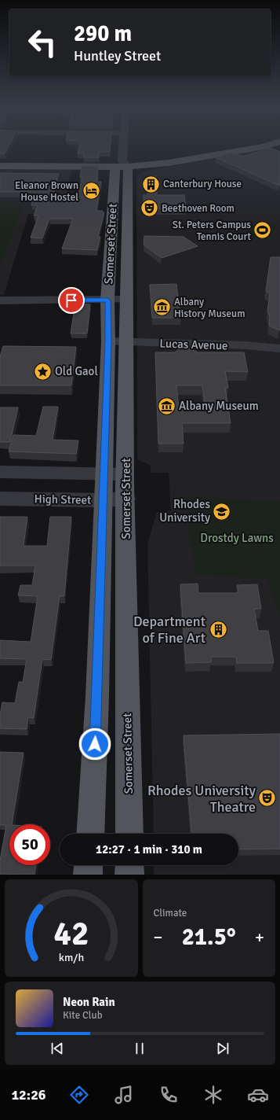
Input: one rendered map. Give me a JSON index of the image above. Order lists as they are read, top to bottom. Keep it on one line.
{"streets":{"main road":["Somerset Street"],"street":["Lucas Avenue","High Street"]},"crossings":[["Somerset Street","Lucas Avenue"],["Somerset Street","High Street"]],"parks":["Drostdy Lawns"],"places":{"building":["Canterbury House","Department of Fine Art"],"hotel":["Eleanor Brown House Hostel"],"theatre":["Beethoven Room","Rhodes University Theatre"],"sports":["St. Peters Campus Tennis Court"],"museum":["Albany History Museum","Albany Museum"],"place":["Old Gaol"],"school or university":["Rhodes University"]},"page":{"turn":["290 m","Huntley Street"],"limit":"50","trip":"12:27 · 1 min · 310 m","tile":"Climate","heat":["−","21.5°","+"],"song":["Neon Rain","Kite Club"],"tabs":"12:26","gauge":["42","km/h"]}}
